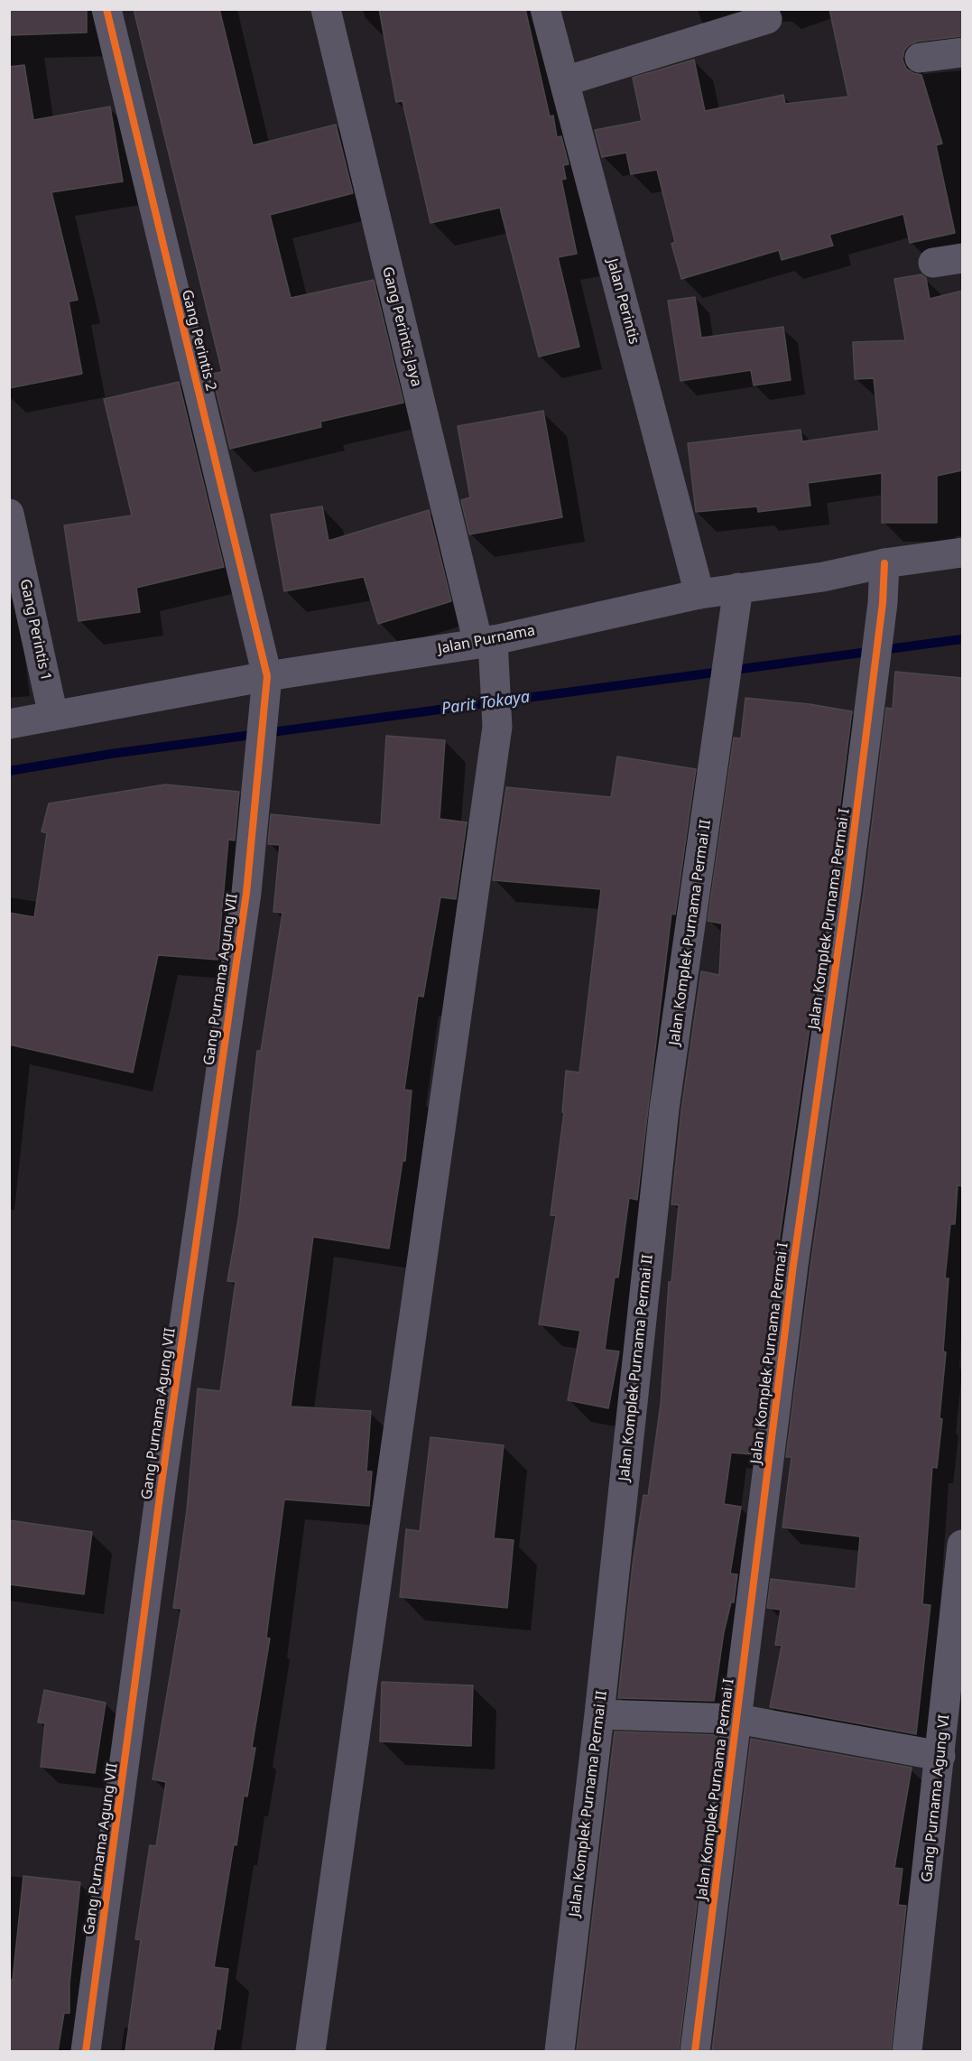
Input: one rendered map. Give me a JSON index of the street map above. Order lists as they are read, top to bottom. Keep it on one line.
{"streets":{"street":["Jalan Perintis","Gang Perintis Jaya","Gang Perintis 2","Gang Perintis 1","Jalan Purnama","Jalan Komplek Purnama Permai I","Jalan Komplek Purnama Permai II","Gang Purnama Agung VII","Gang Purnama Agung VI"]},"crossings":[["Jalan Perintis","Jalan Purnama"],["Gang Perintis Jaya","Jalan Purnama"],["Gang Perintis 2","Jalan Purnama"],["Gang Perintis 2","Gang Purnama Agung VII"],["Gang Perintis 1","Jalan Purnama"],["Jalan Purnama","Jalan Komplek Purnama Permai I"],["Jalan Purnama","Jalan Komplek Purnama Permai II"]],"water":["Parit Tokaya"]}
